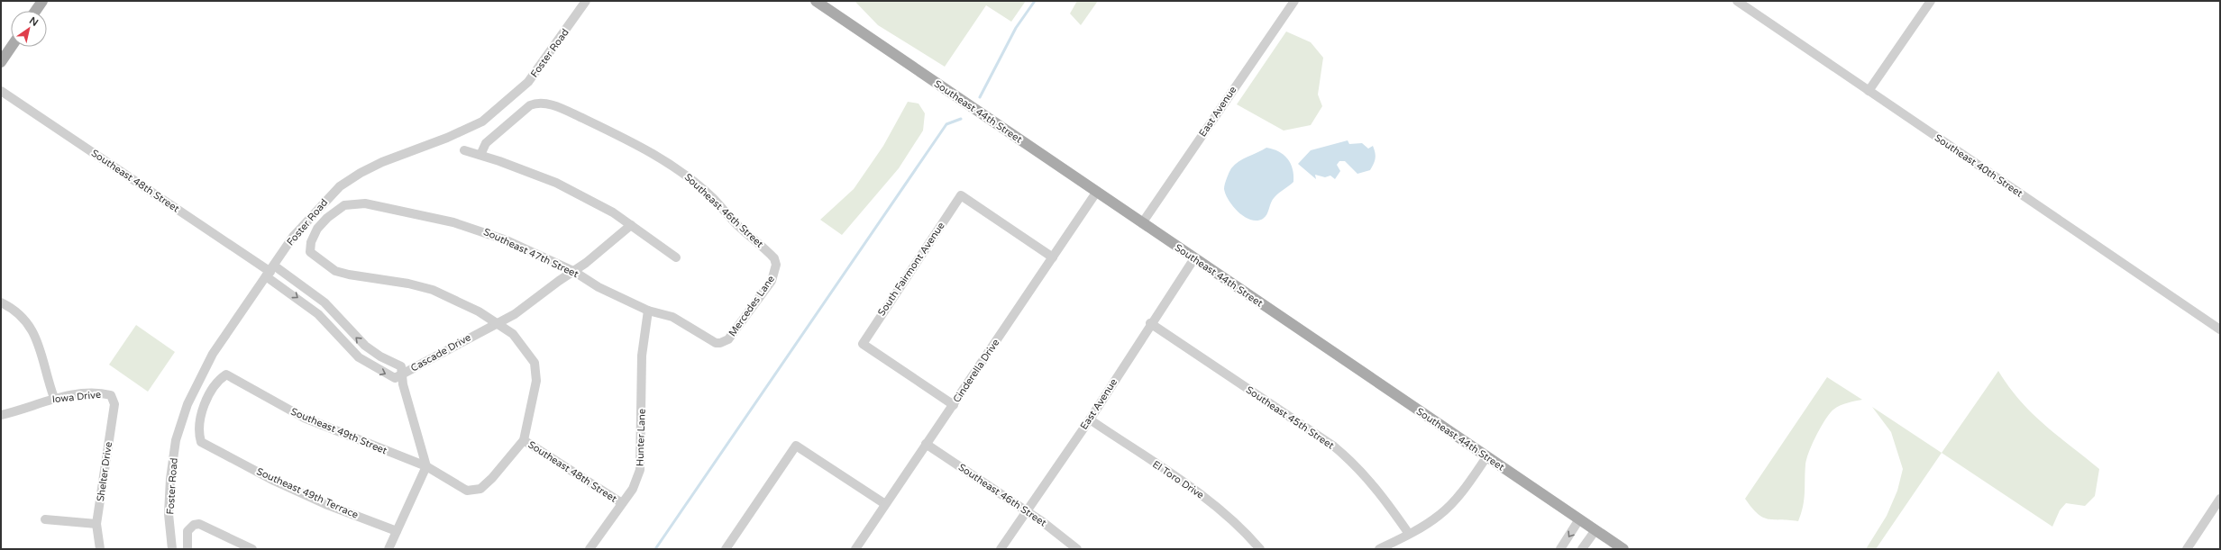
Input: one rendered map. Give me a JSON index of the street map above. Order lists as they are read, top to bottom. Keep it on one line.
{"streets":{"main road":["Southeast 44th Street"],"street":["Foster Road","East Avenue","Southeast 40th Street","Southeast 48th Street","Southeast 46th Street","Southeast 47th Street","South Fairmont Avenue","Mercedes Lane","Cascade Drive","Cinderella Drive","Iowa Drive","Southeast 45th Street","Southeast 49th Street","Hunter Lane","Shelter Drive","El Toro Drive","Southeast 49th Terrace"]},"crossings":[["Foster Road","Southeast 48th Street"],["Southeast 44th Street","East Avenue"],["Southeast 44th Street","Cinderella Drive"],["East Avenue","Southeast 46th Street"],["East Avenue","Southeast 45th Street"],["East Avenue","El Toro Drive"],["Southeast 48th Street","Cascade Drive"],["Southeast 48th Street","Hunter Lane"],["Southeast 46th Street","Mercedes Lane"],["Southeast 46th Street","Cinderella Drive"],["Southeast 47th Street","Mercedes Lane"],["Southeast 47th Street","Cascade Drive"],["Southeast 47th Street","Hunter Lane"],["South Fairmont Avenue","Cinderella Drive"],["Cascade Drive","Southeast 49th Street"],["Iowa Drive","Shelter Drive"],["Southeast 49th Street","Southeast 49th Terrace"]],"north":"top right"}
